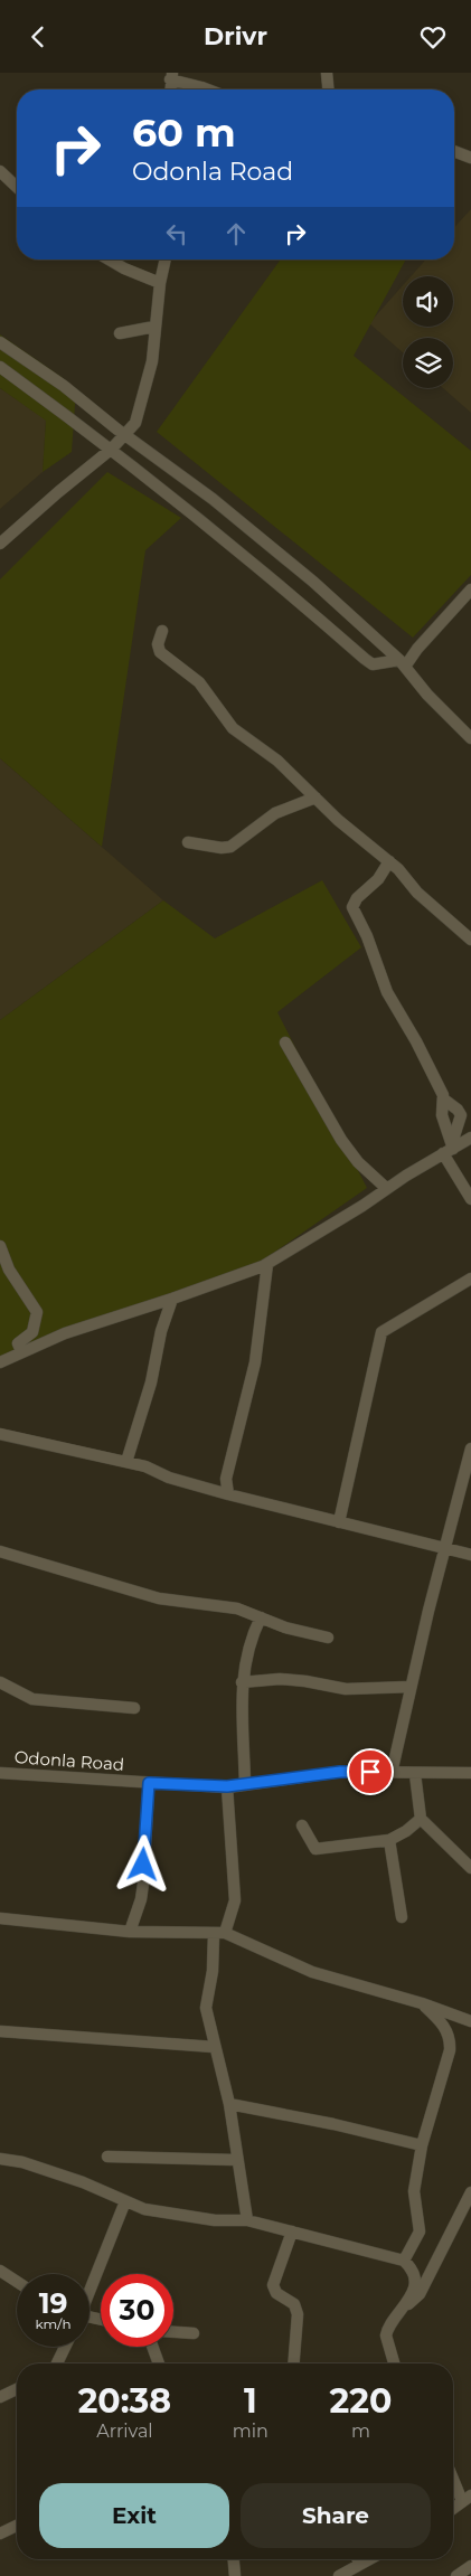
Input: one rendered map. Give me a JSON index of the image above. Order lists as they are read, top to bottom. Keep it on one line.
{"streets":{"street":["Odonla Road"]},"page":{"header":"Drivr","turn":["60 m","Odonla Road"],"speed":"19 km/h","limit":"30","eta":["20:38","Arrival","1","min","220","m"],"buttons":["Exit","Share"]}}
